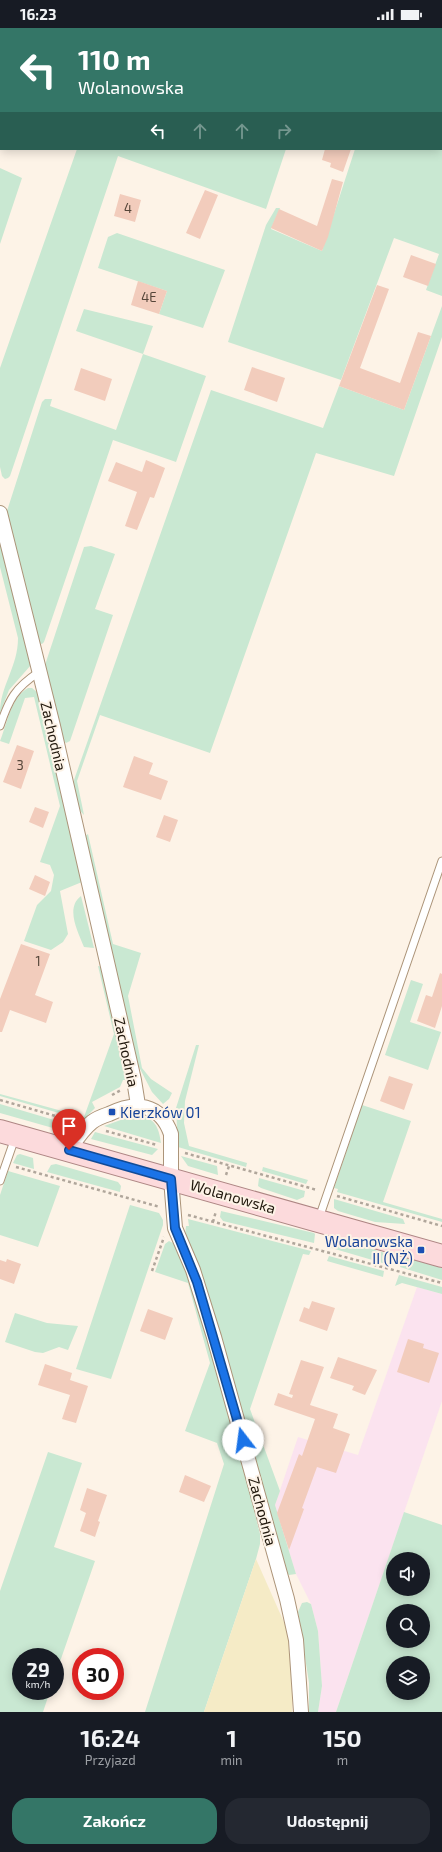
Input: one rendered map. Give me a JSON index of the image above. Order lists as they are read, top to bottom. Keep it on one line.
{"streets":{"main road":["Wolanowska"],"street":["Zachodnia"]},"crossings":[["Zachodnia","Wolanowska"]],"places":{"transit":["Kierzków 01","Wolanowska II (NŻ)"]},"house_numbers":["4","4E","3","1"],"page":{"status":"16:23","turn":["110 m","Wolanowska"],"speed":"29 km/h","limit":"30","eta":["16:24","Przyjazd","1","min","150","m"],"buttons":["Zakończ","Udostępnij"]}}
